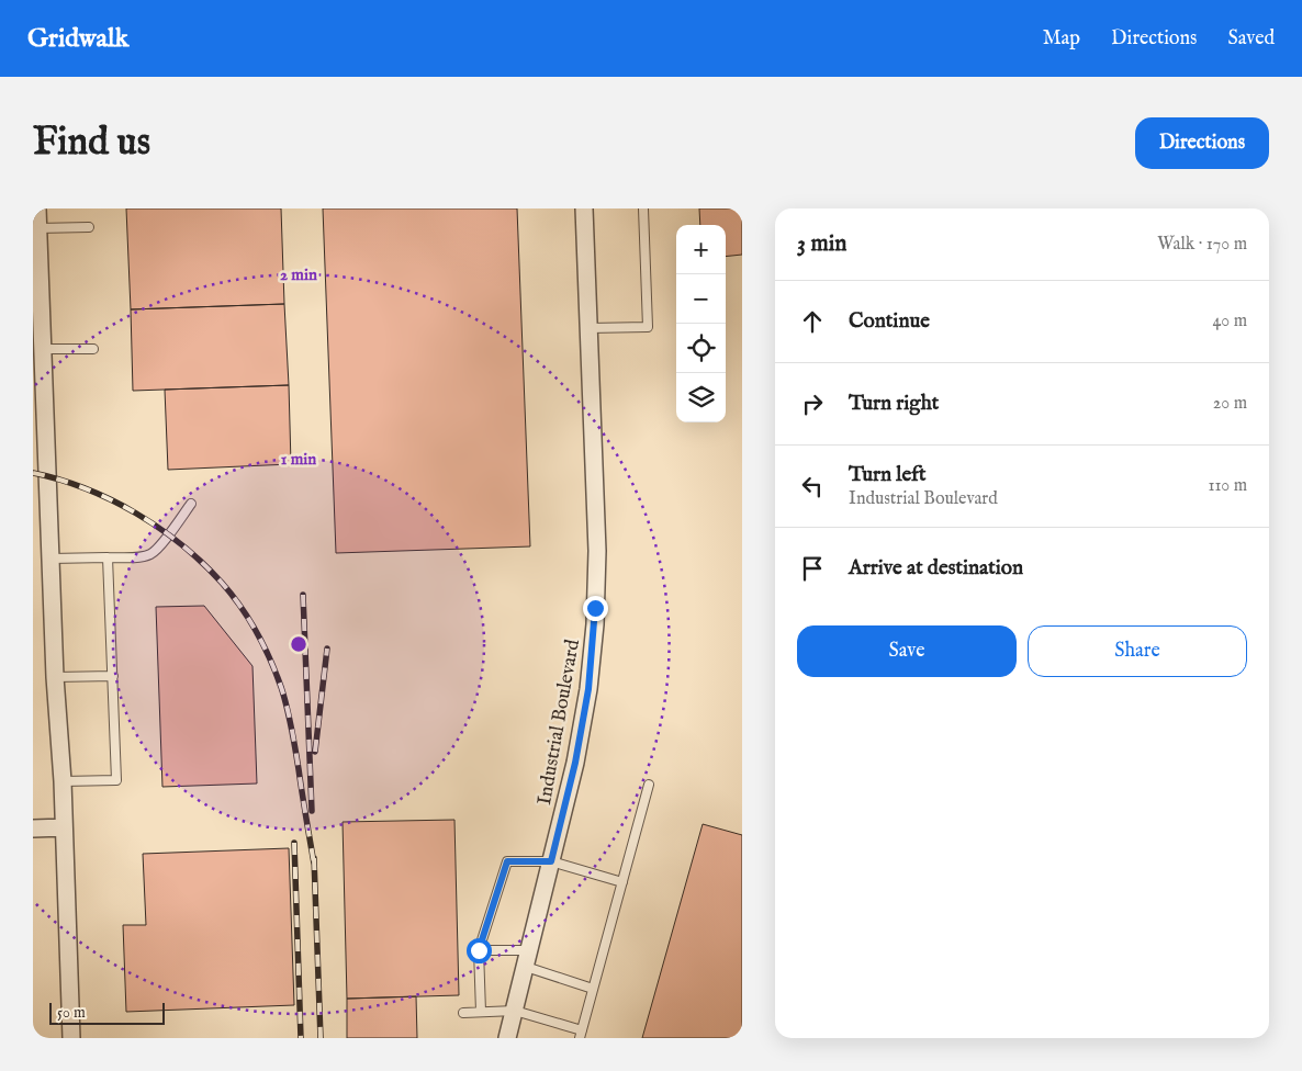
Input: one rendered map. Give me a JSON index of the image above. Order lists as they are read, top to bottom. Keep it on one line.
{"streets":{"street":["Industrial Boulevard"]},"scale_bar":"50 m","page":{"header":"Gridwalk","nav":["Map","Directions","Saved"],"buttons":["Directions",["Save","Share"]],"title":"Find us","heading":["3 min","Walk · 170 m"],"map_buttons":["+","−"],"list":[["Continue","40 m"],["Turn right","20 m"],["Turn left","Industrial Boulevard","110 m"],"Arrive at destination"],"scale":"50 m"},"rings":["2 min","1 min"]}
